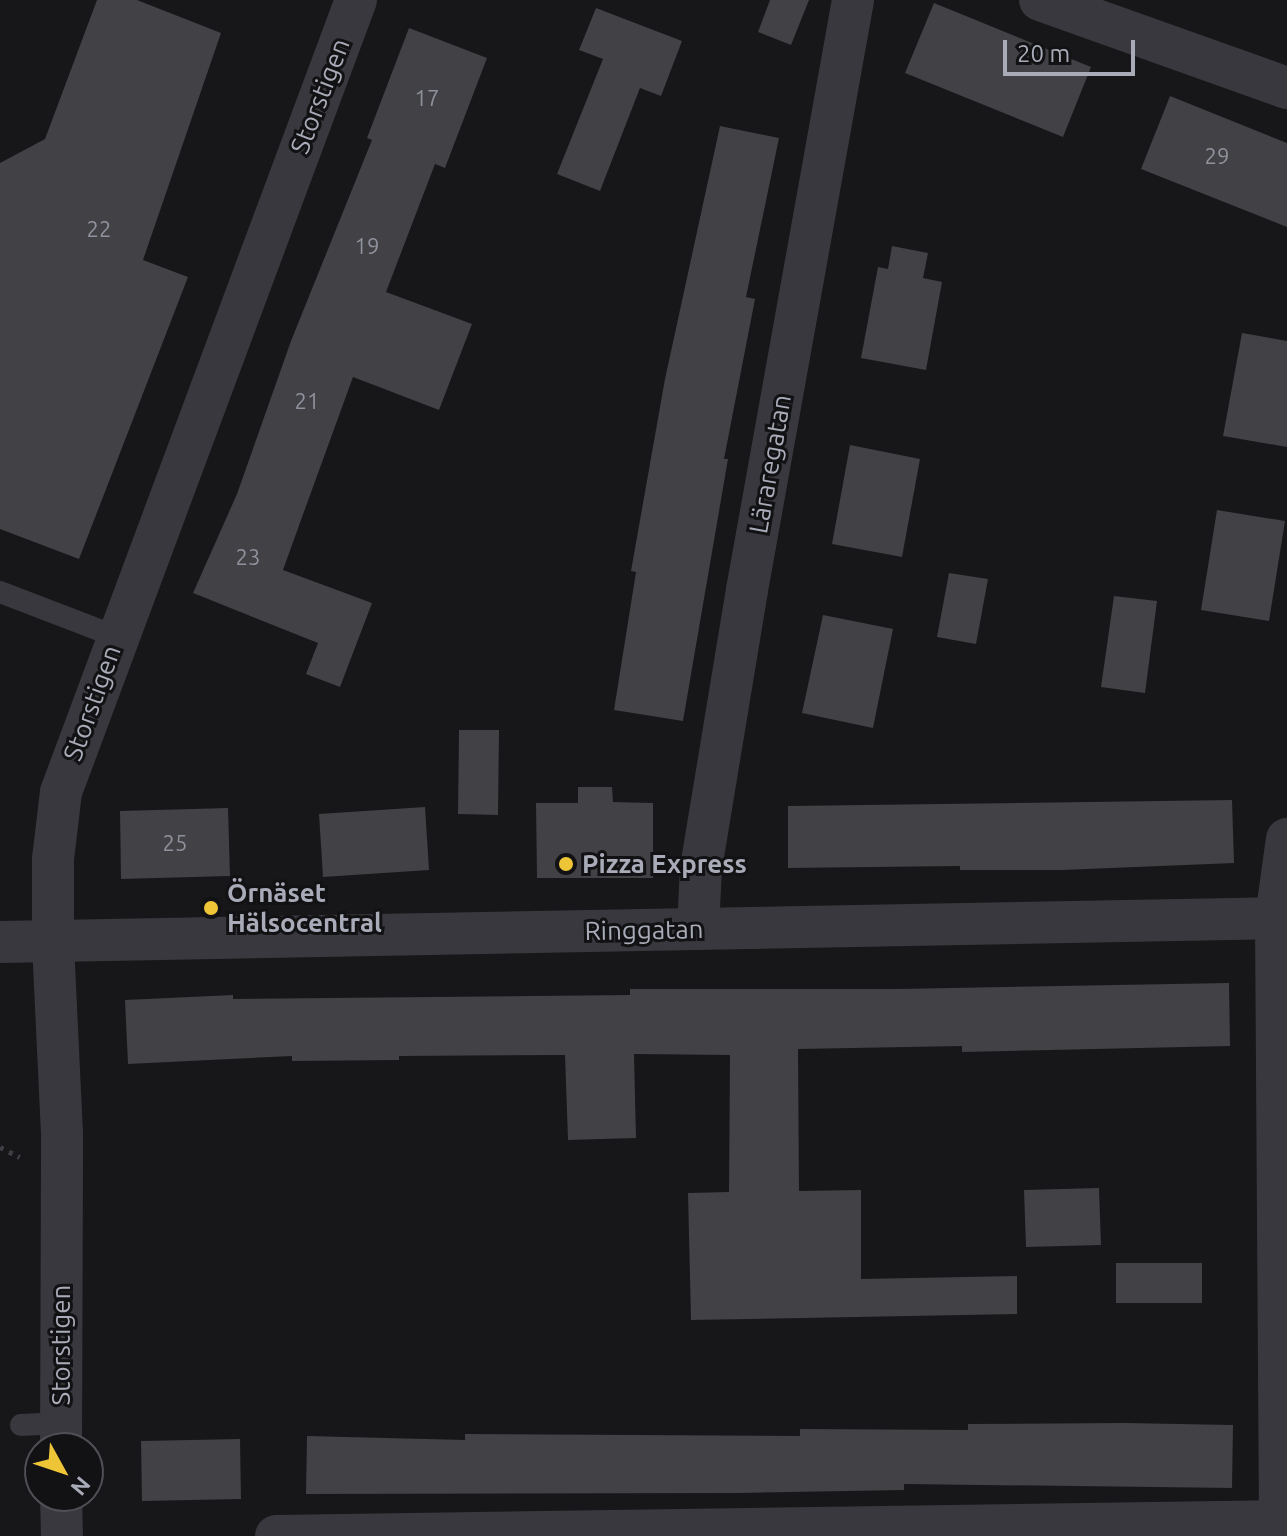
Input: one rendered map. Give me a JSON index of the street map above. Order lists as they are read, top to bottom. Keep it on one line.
{"streets":{"street":["Storstigen","Läraregatan","Ringgatan"]},"crossings":[["Storstigen","Ringgatan"],["Läraregatan","Ringgatan"]],"places":["Pizza Express","Örnäset Hälsocentral"],"house_numbers":["17","29","22","19","21","23","25"],"scale_bar":"20 m","north":"bottom right"}
